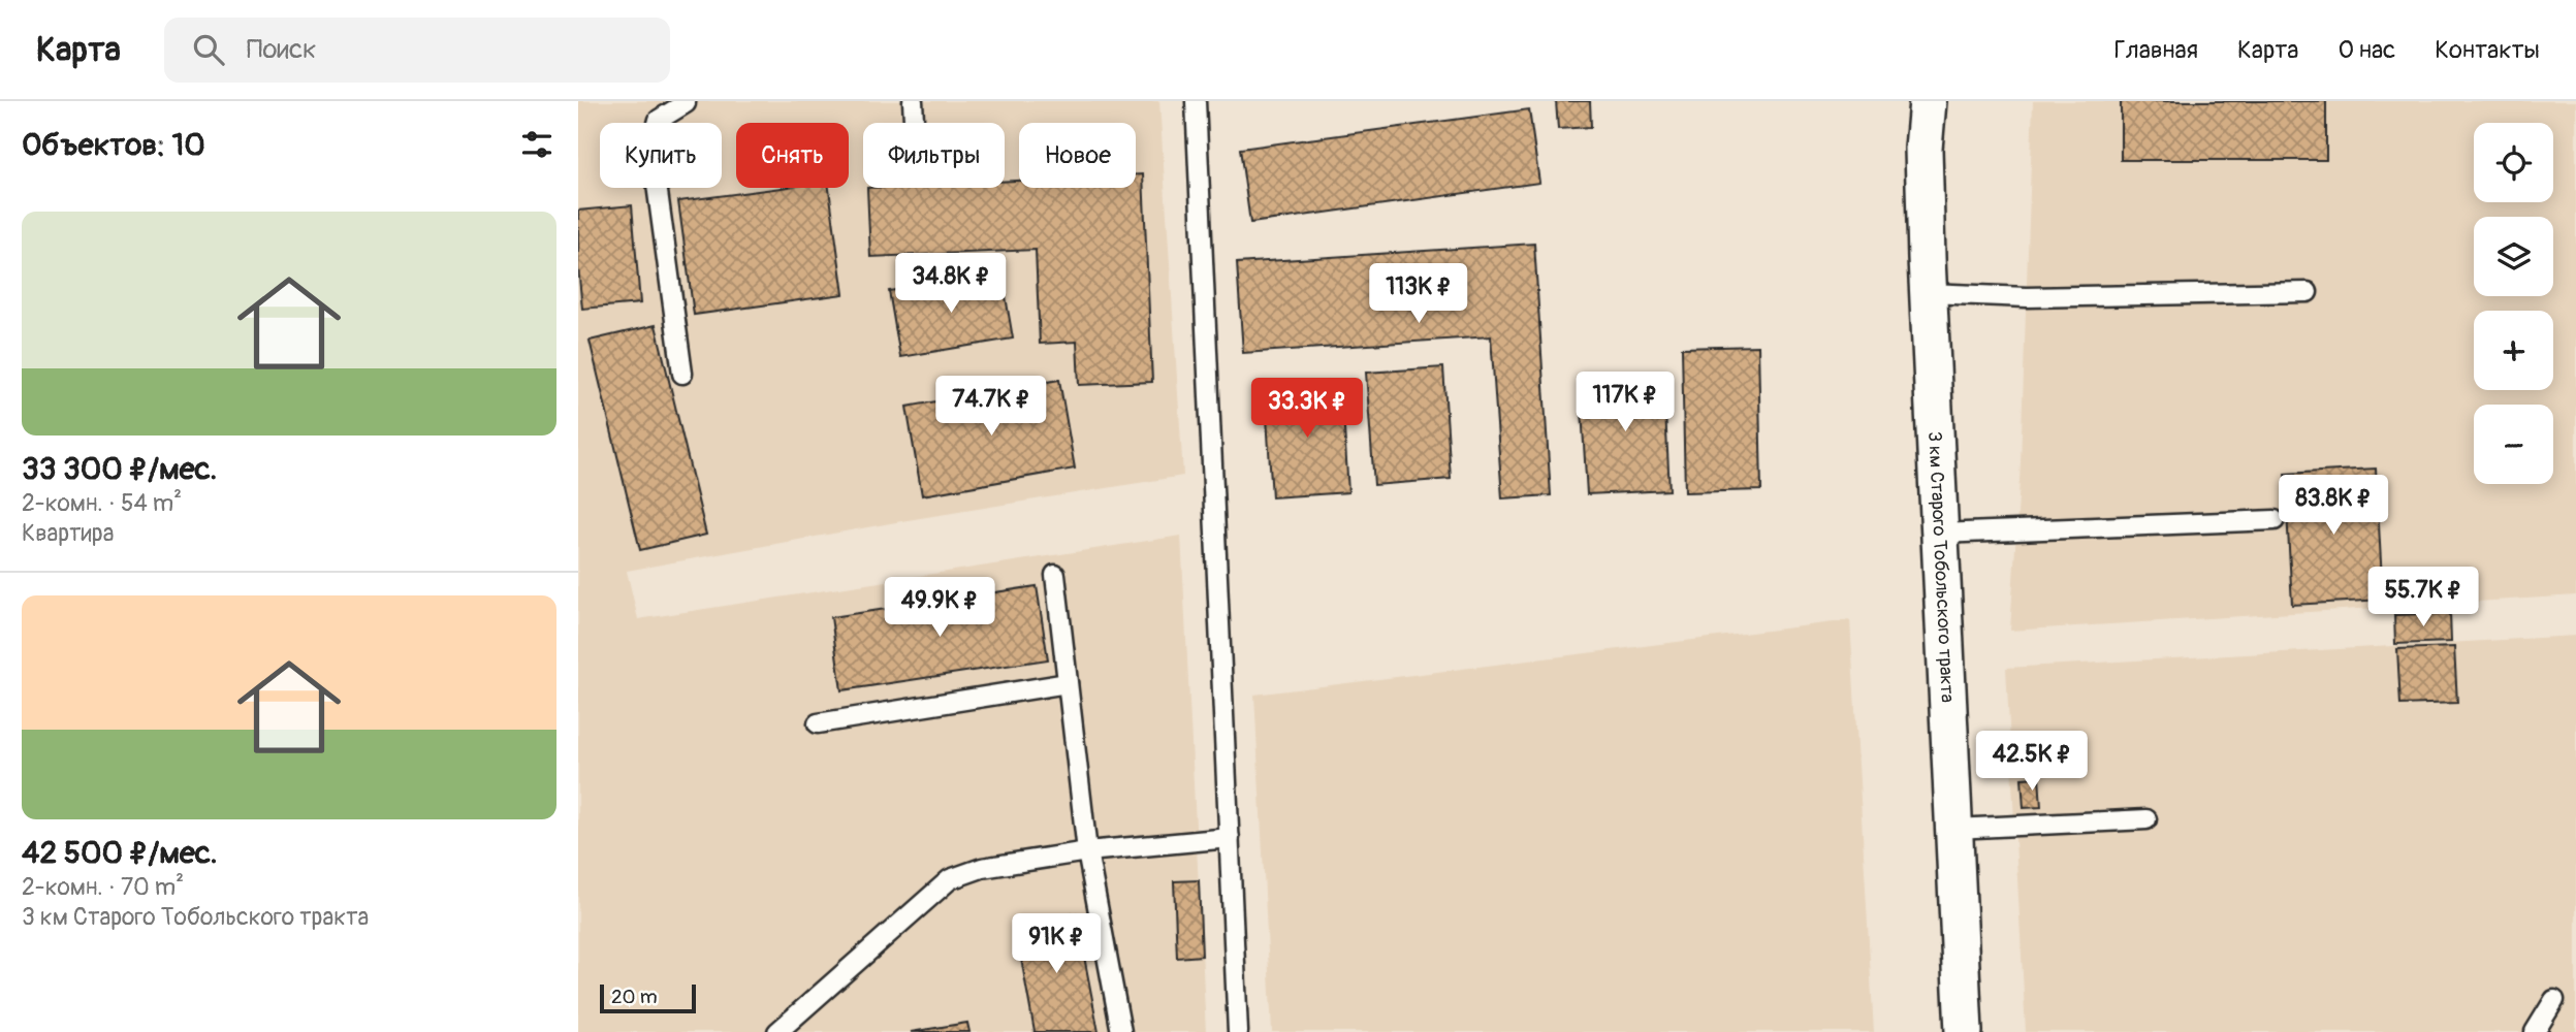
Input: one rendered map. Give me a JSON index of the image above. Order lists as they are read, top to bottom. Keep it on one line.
{"streets":{"street":["3 км Старого Тобольского тракта"]},"scale_bar":"20 m","page":{"header":"Карта","search":"Поиск","nav":["Главная","Карта","О нас","Контакты"],"heading":"Объектов: 10","map_buttons":["+","−"],"chip":["Купить","Снять","Фильтры","Новое"],"list":[{"name":"33 300 ₽/мес.","note":"2-комн. · 54 m² · Квартира"},{"name":"42 500 ₽/мес.","note":"2-комн. · 70 m² · 3 км Старого Тобольского тракта"}],"price":["34.8K ₽","113K ₽","117K ₽","74.7K ₽","33.3K ₽","83.8K ₽","55.7K ₽","49.9K ₽","42.5K ₽","91K ₽"],"scale":"20 m"}}
